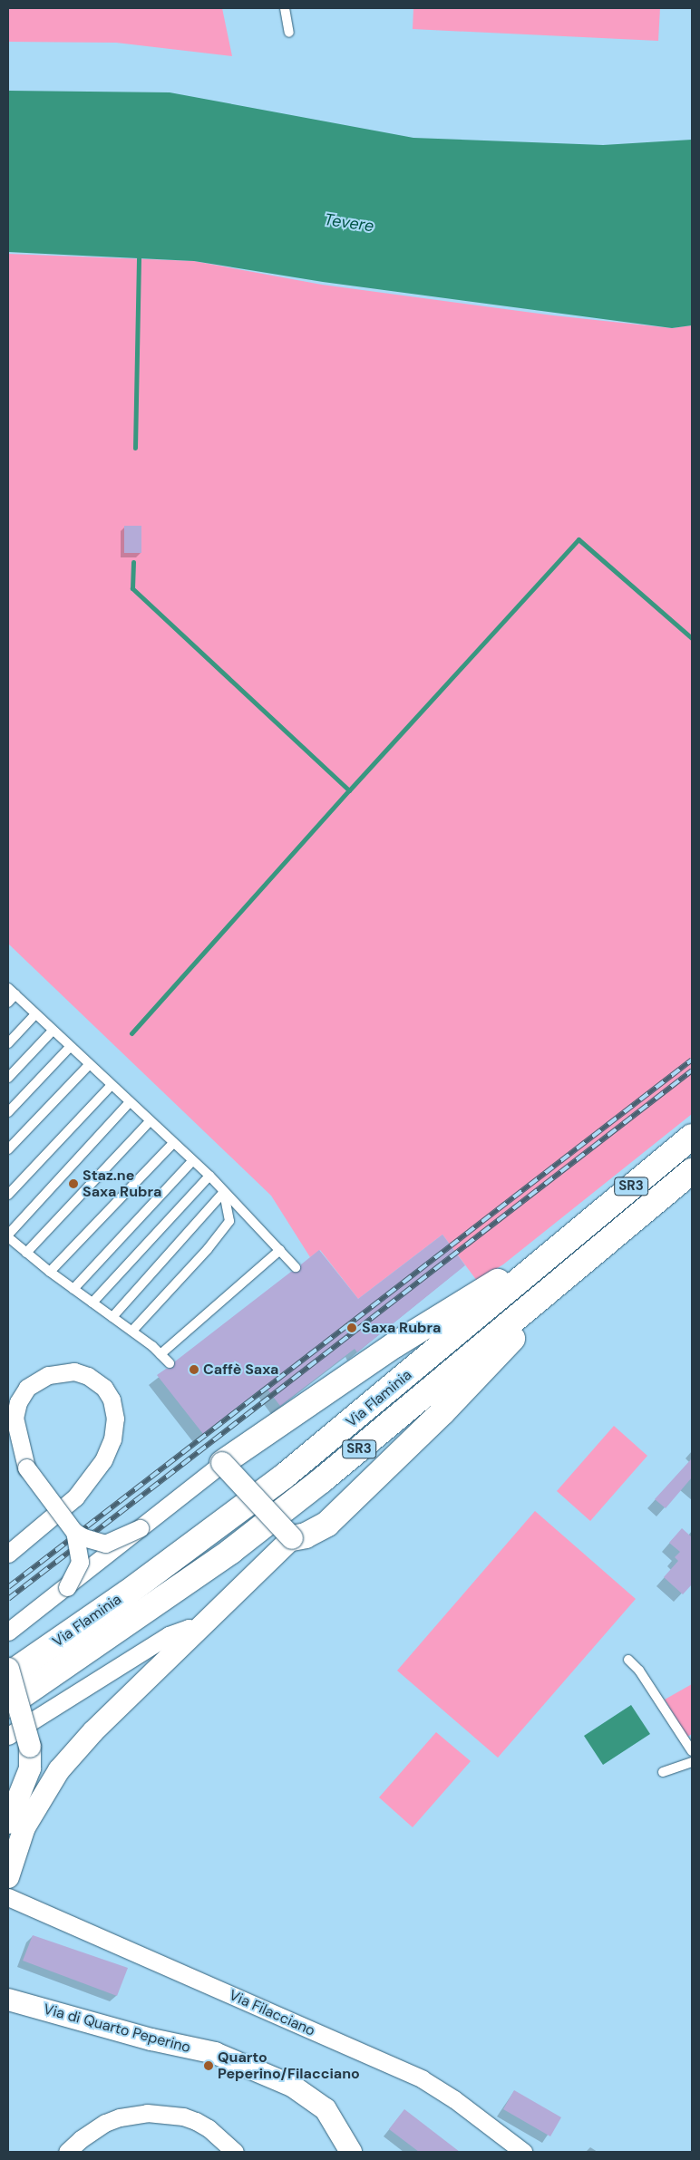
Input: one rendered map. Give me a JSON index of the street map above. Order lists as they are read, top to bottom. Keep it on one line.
{"streets":{"highway":["SR3","Via Flaminia"],"street":["Via Filacciano","Via di Quarto Peperino"]},"water":["Tevere"],"places":["Staz.ne Saxa Rubra","Saxa Rubra","Caffè Saxa","Quarto Peperino/Filacciano"]}
